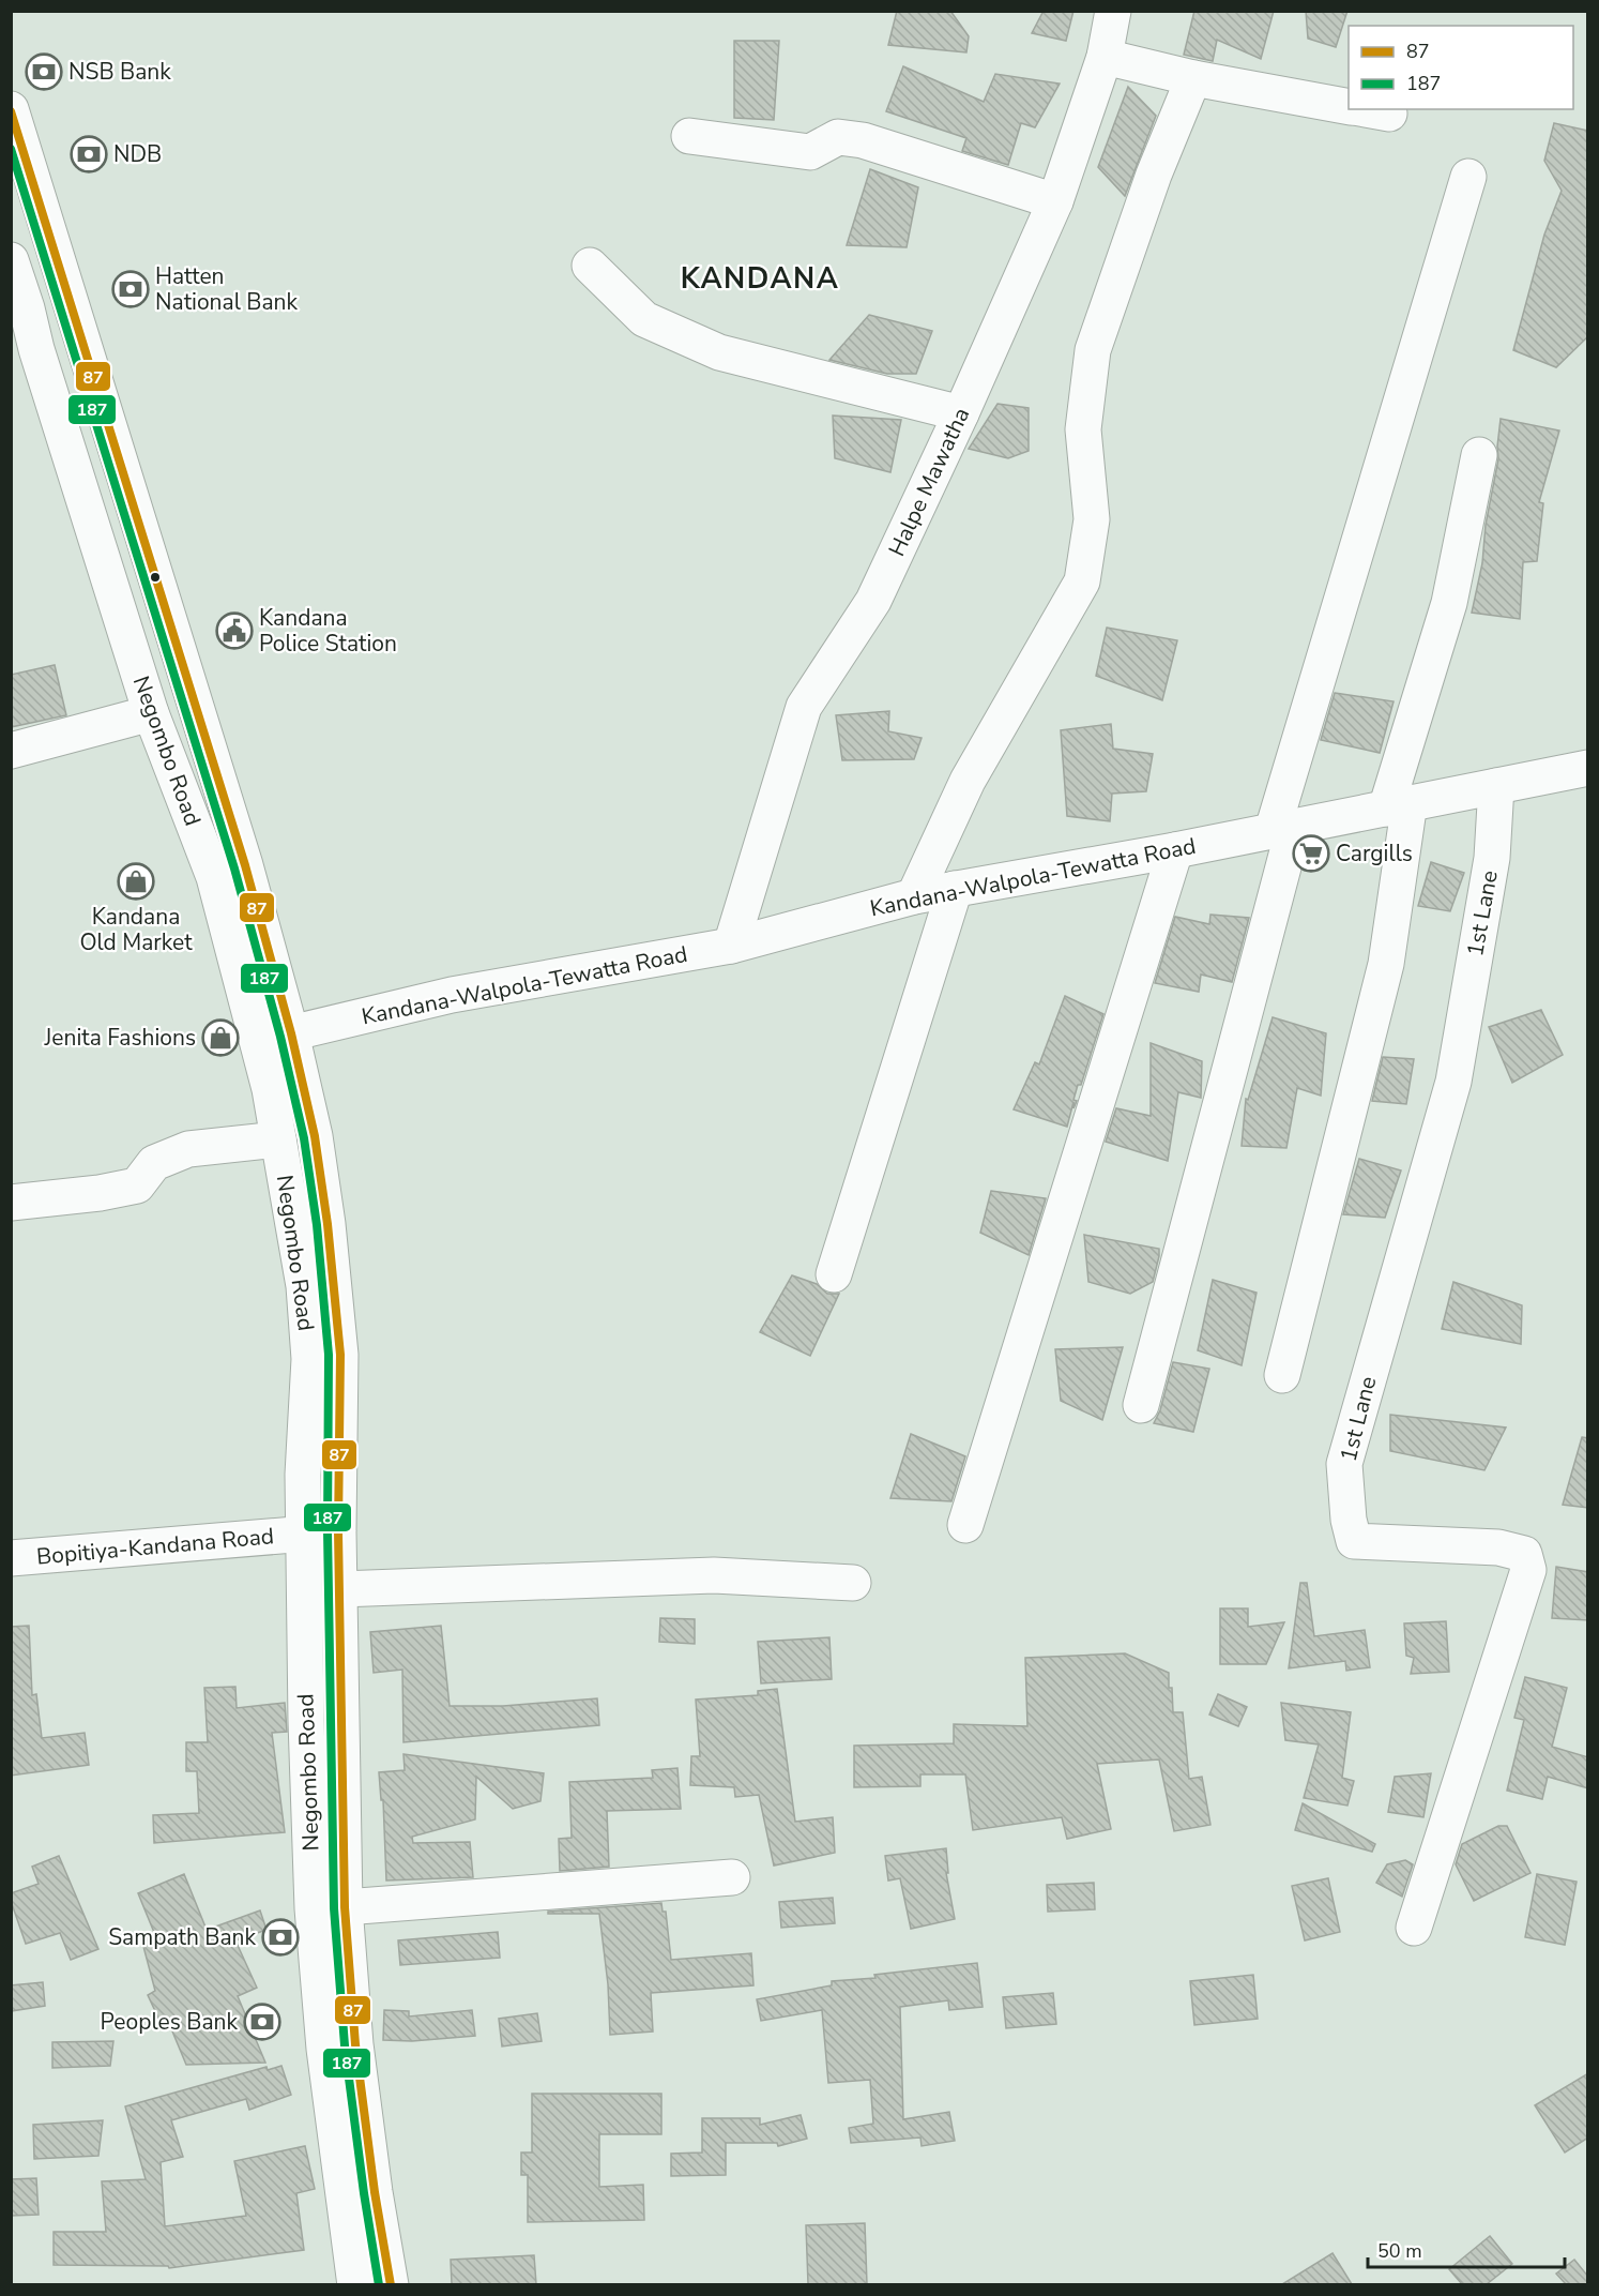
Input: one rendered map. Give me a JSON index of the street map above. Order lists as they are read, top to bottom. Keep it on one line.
{"streets":{"main road":["Halpe Mawatha","Negombo Road","Kandana-Walpola-Tewatta Road","1st Lane","Bopitiya-Kandana Road"]},"crossings":[["Halpe Mawatha","Kandana-Walpola-Tewatta Road"],["Negombo Road","Kandana-Walpola-Tewatta Road"],["Negombo Road","Bopitiya-Kandana Road"],["Kandana-Walpola-Tewatta Road","1st Lane"]],"districts":["KANDANA"],"places":{"bank":["NSB Bank","NDB","Hatten National Bank","Sampath Bank","Peoples Bank"],"public building":["Kandana Police Station"],"supermarket":["Cargills"],"shop":["Kandana Old Market","Jenita Fashions"]},"lines":["transit line 87","transit line 187"],"legend":["87","187"],"scale_bar":"50 m"}
